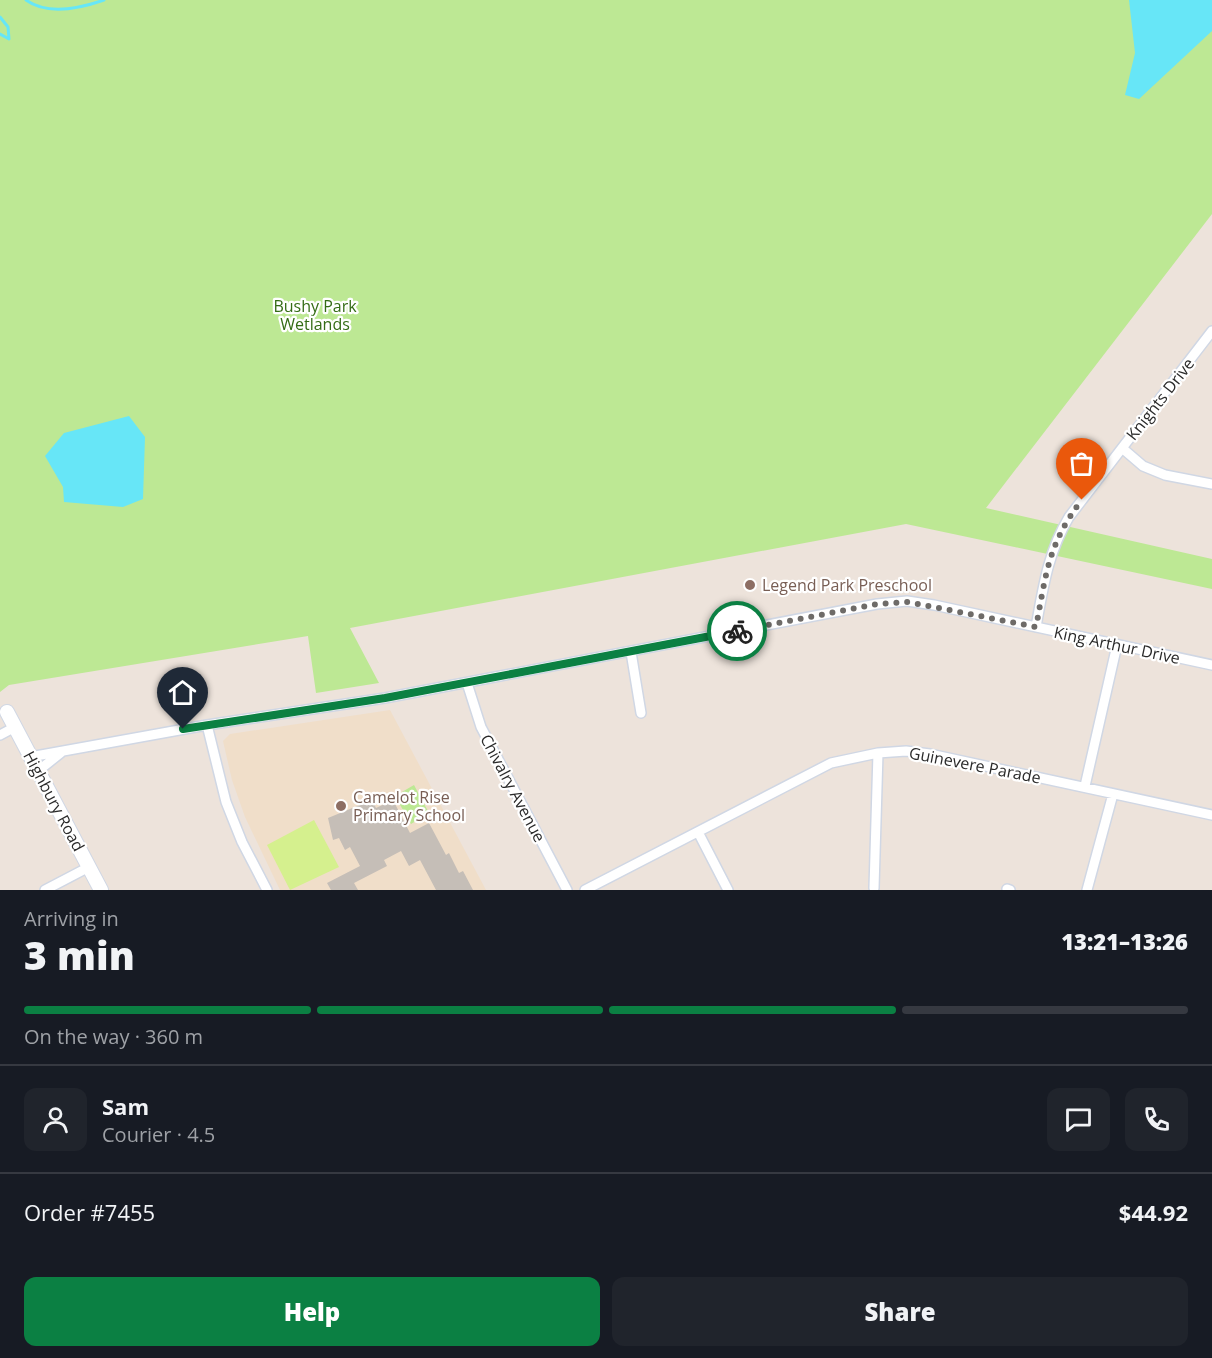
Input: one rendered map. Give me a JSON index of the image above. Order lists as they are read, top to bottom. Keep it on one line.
{"streets":{"main road":["Highbury Road"],"street":["Knights Drive","King Arthur Drive","Guinevere Parade","Chivalry Avenue"]},"crossings":[["Knights Drive","King Arthur Drive"],["King Arthur Drive","Chivalry Avenue"],["King Arthur Drive","Highbury Road"]],"parks":["Bushy Park Wetlands"],"places":["Legend Park Preschool","Camelot Rise Primary School"],"page":{"heading":["3 min","Arriving in","13:21–13:26"],"panel":["Sam","Courier · 4.5","Order #7455","$44.92"],"bar":"On the way · 360 m","buttons":["Help","Share"]}}
